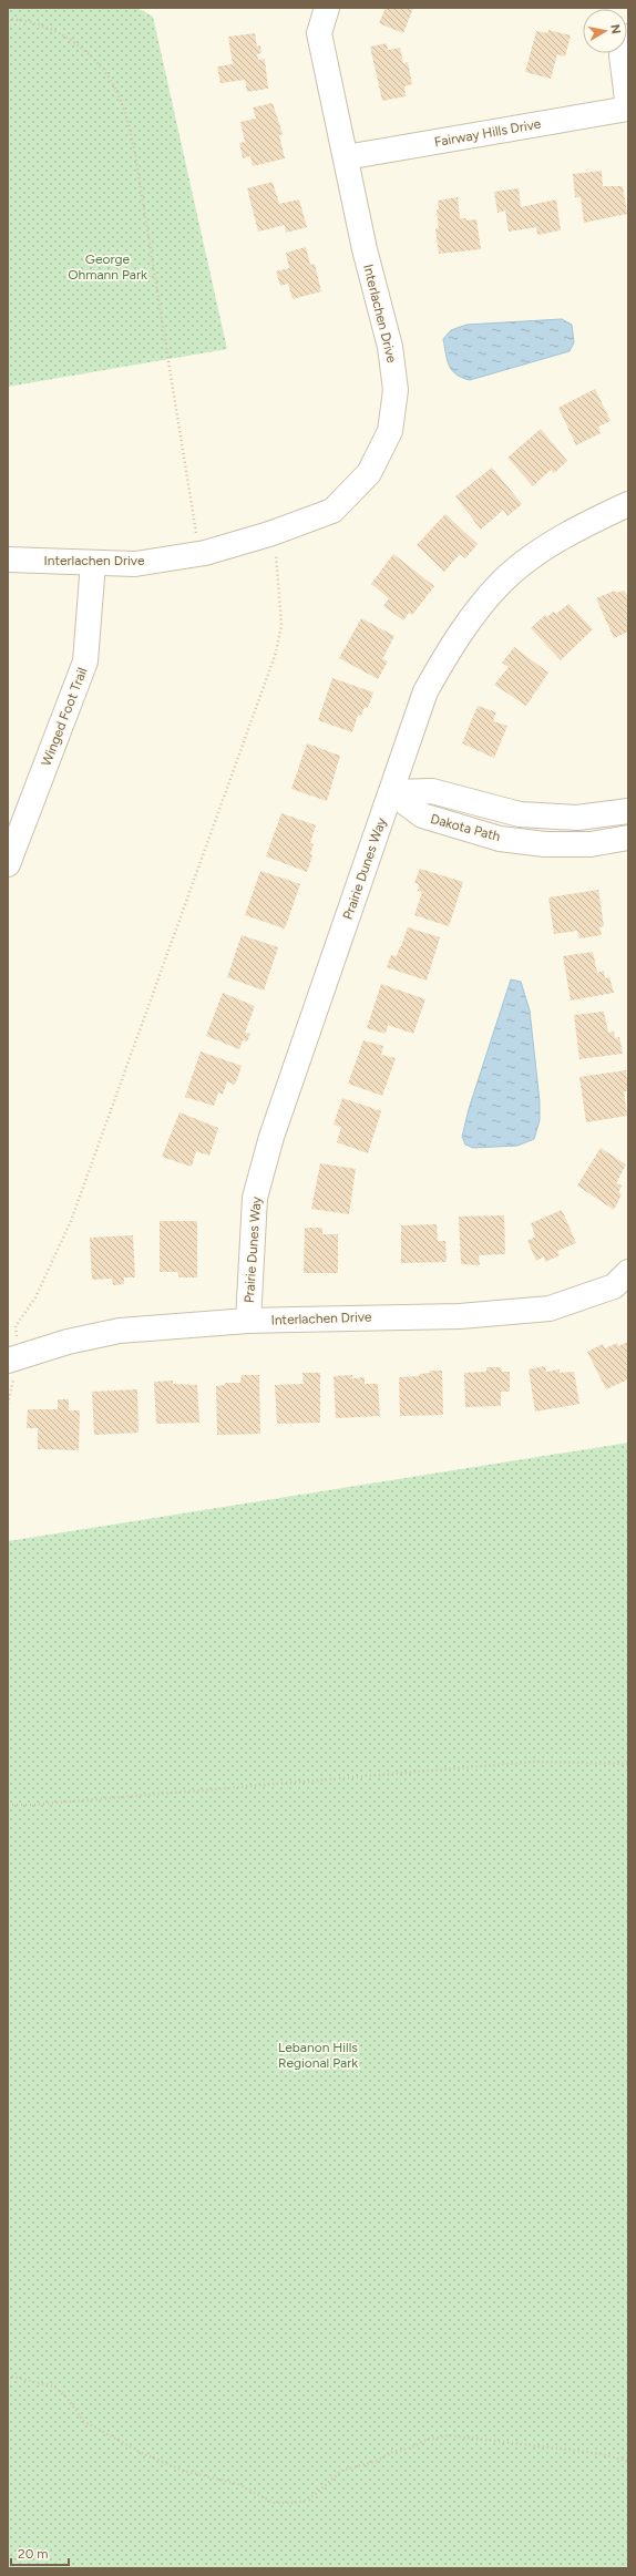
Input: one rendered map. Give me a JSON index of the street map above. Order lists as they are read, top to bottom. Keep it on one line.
{"streets":{"street":["Fairway Hills Drive","Interlachen Drive","Winged Foot Trail","Dakota Path","Prairie Dunes Way"]},"crossings":[["Fairway Hills Drive","Interlachen Drive"],["Interlachen Drive","Winged Foot Trail"],["Interlachen Drive","Prairie Dunes Way"],["Dakota Path","Prairie Dunes Way"]],"parks":["George Ohmann Park","Lebanon Hills Regional Park"],"scale_bar":"20 m","north":"right"}
